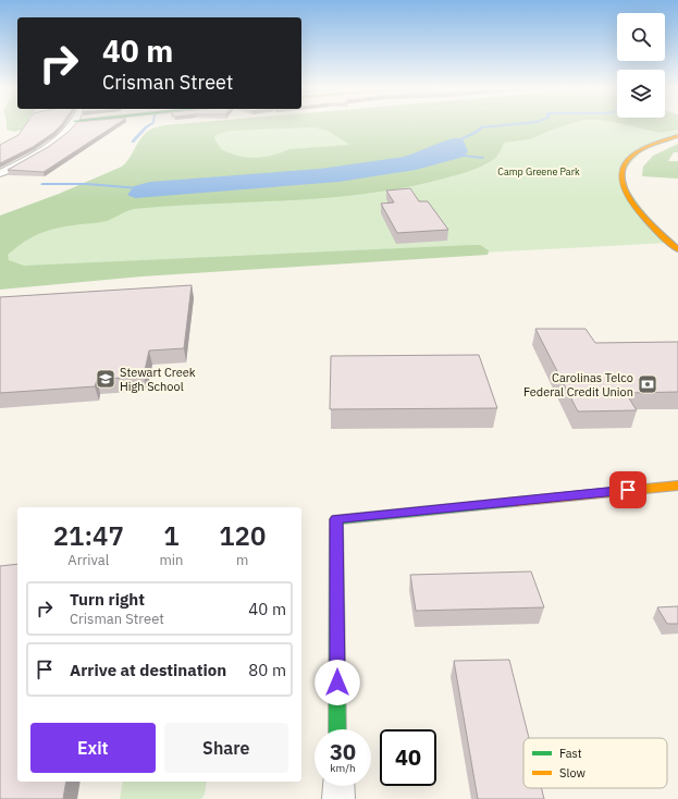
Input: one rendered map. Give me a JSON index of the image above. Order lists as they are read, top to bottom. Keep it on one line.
{"parks":["Camp Greene Park"],"places":{"school or university":["Stewart Creek High School"],"bank":["Carolinas Telco Federal Credit Union"]},"legend":["Fast","Slow"],"page":{"turn":["40 m","Crisman Street"],"eta":["21:47","Arrival","1","min","120","m"],"list":[{"name":"Turn right","note":"Crisman Street","value":"40 m"},{"name":"Arrive at destination","value":"80 m"}],"buttons":["Exit","Share"],"speed":"30 km/h","limit":"40"}}
